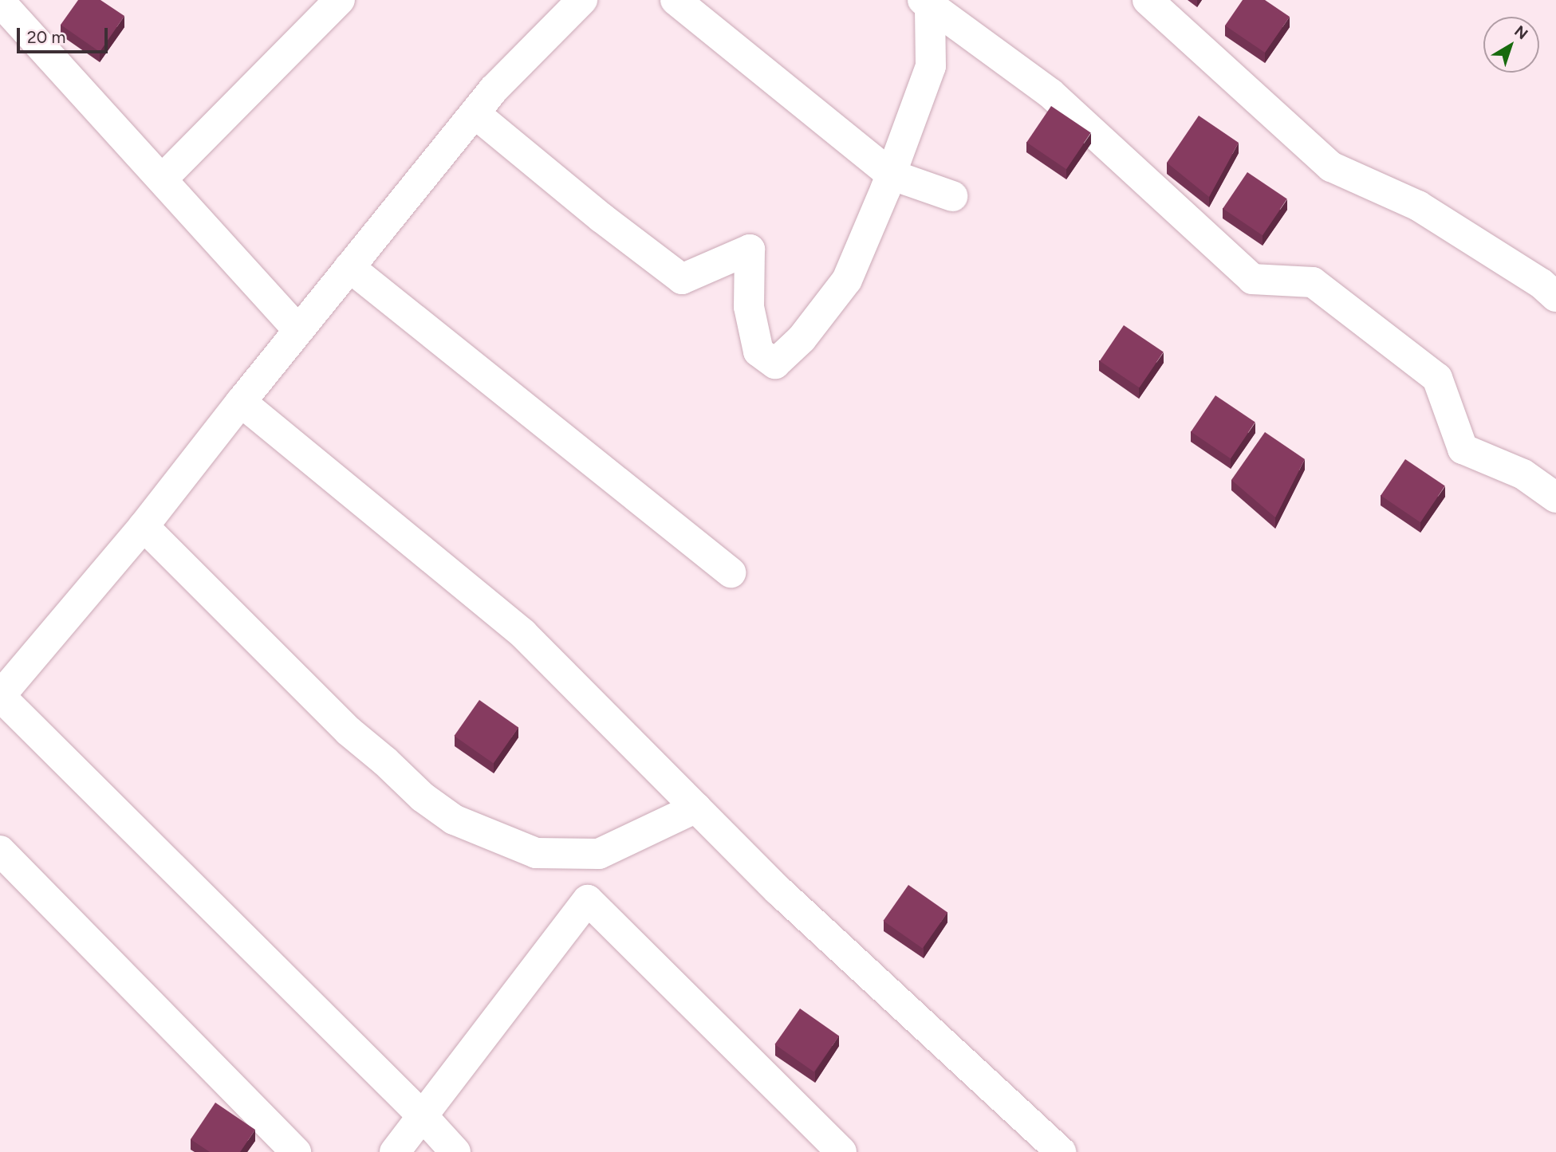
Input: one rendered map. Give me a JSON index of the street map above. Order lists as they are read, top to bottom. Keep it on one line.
{"scale_bar":"20 m","north":"top right"}
